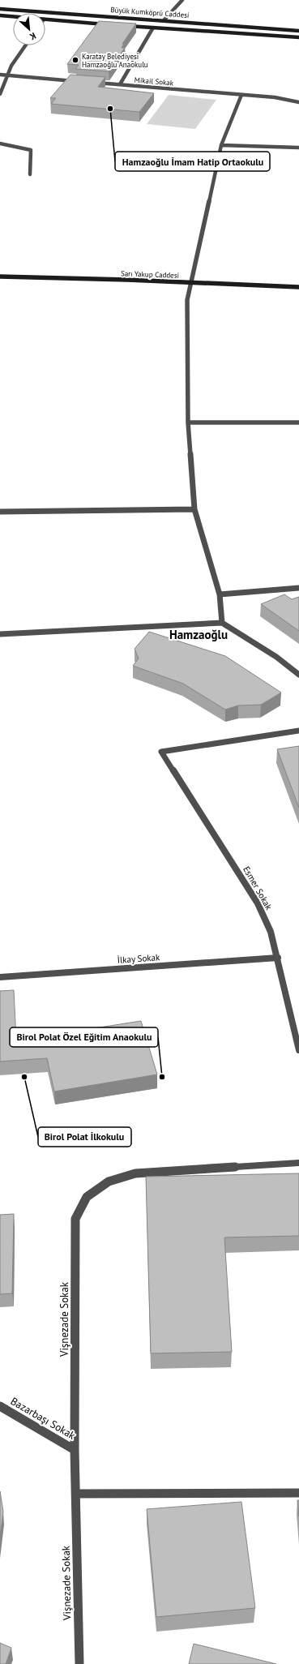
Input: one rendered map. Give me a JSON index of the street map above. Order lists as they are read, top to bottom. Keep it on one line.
{"streets":{"street":["Büyük Kumköprü Caddesi","Mikail Sokak","Sarı Yakup Caddesi","Esmer Sokak","İlkay Sokak","Vişnezade Sokak","Bazarbaşı Sokak"]},"crossings":[["Esmer Sokak","İlkay Sokak"],["Vişnezade Sokak","Bazarbaşı Sokak"]],"districts":["Hamzaoğlu"],"places":["Karatay Belediyesi Hamzaoğlu Anaokulu","Hamzaoğlu İmam Hatip Ortaokulu","Birol Polat İlkokulu","Birol Polat Özel Eğitim Anaokulu"],"north":"bottom right"}
